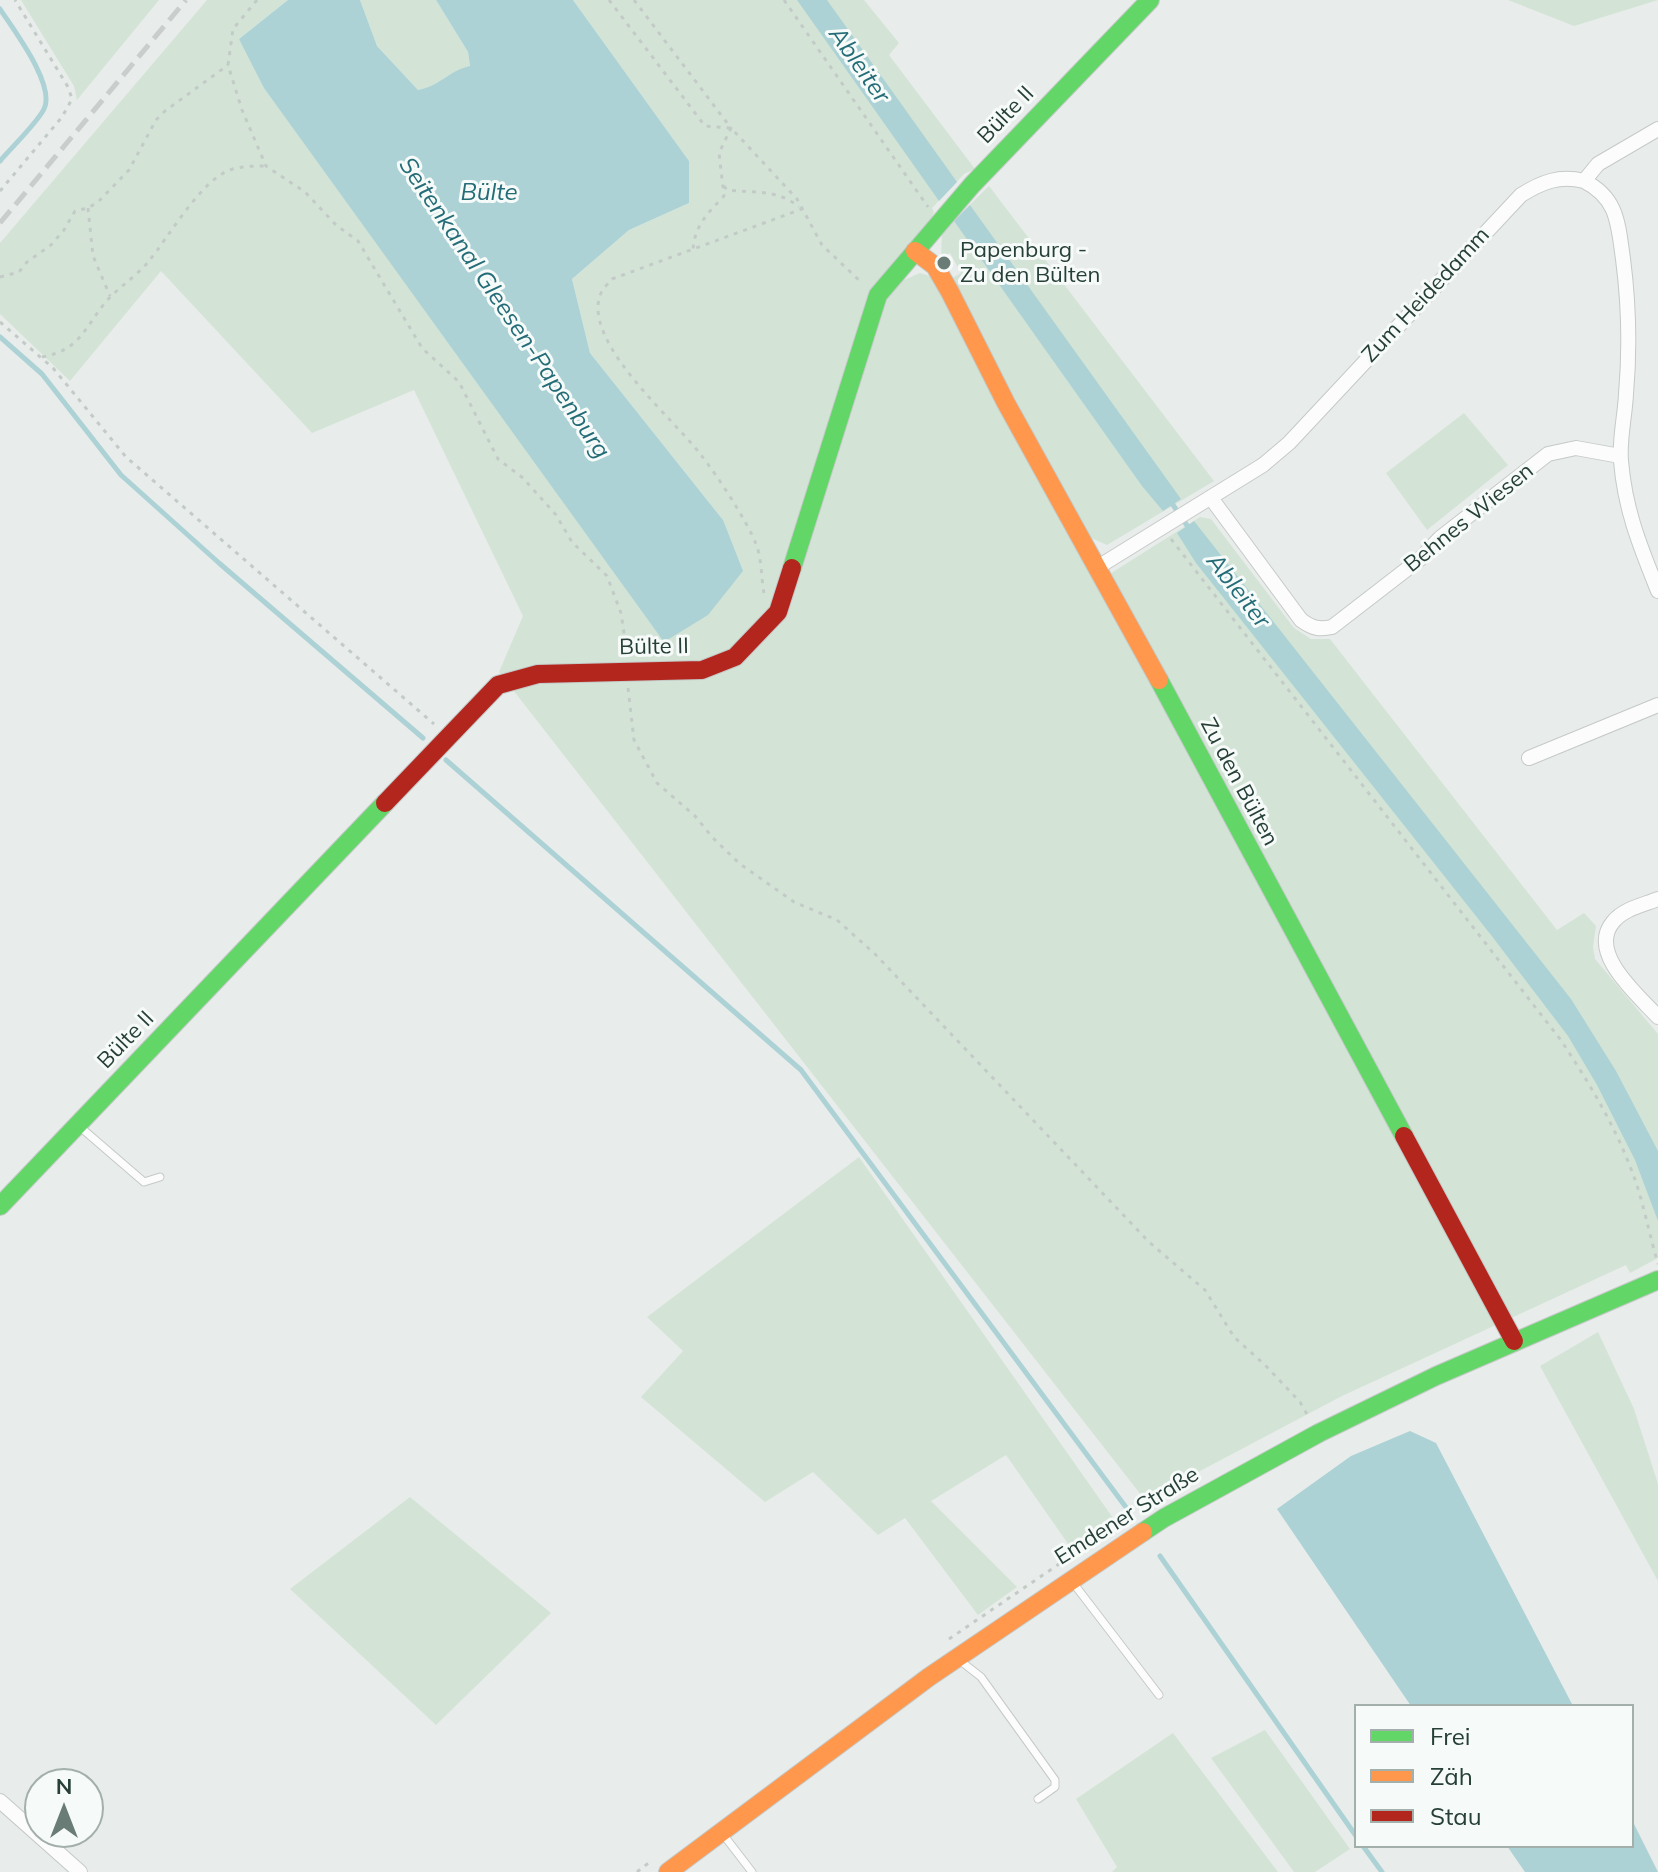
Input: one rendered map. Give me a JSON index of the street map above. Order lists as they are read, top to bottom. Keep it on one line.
{"streets":{"street":["Bülte II","Zum Heidedamm","Behnes Wiesen","Zu den Bülten","Emdener Straße"]},"crossings":[["Bülte II","Zu den Bülten"],["Zum Heidedamm","Behnes Wiesen"],["Zum Heidedamm","Zu den Bülten"],["Zu den Bülten","Emdener Straße"]],"water":["Ableiter","Bülte","Seitenkanal Gleesen-Papenburg"],"places":["Papenburg - Zu den Bülten"],"legend":["Frei","Zäh","Stau"],"north":"top"}
